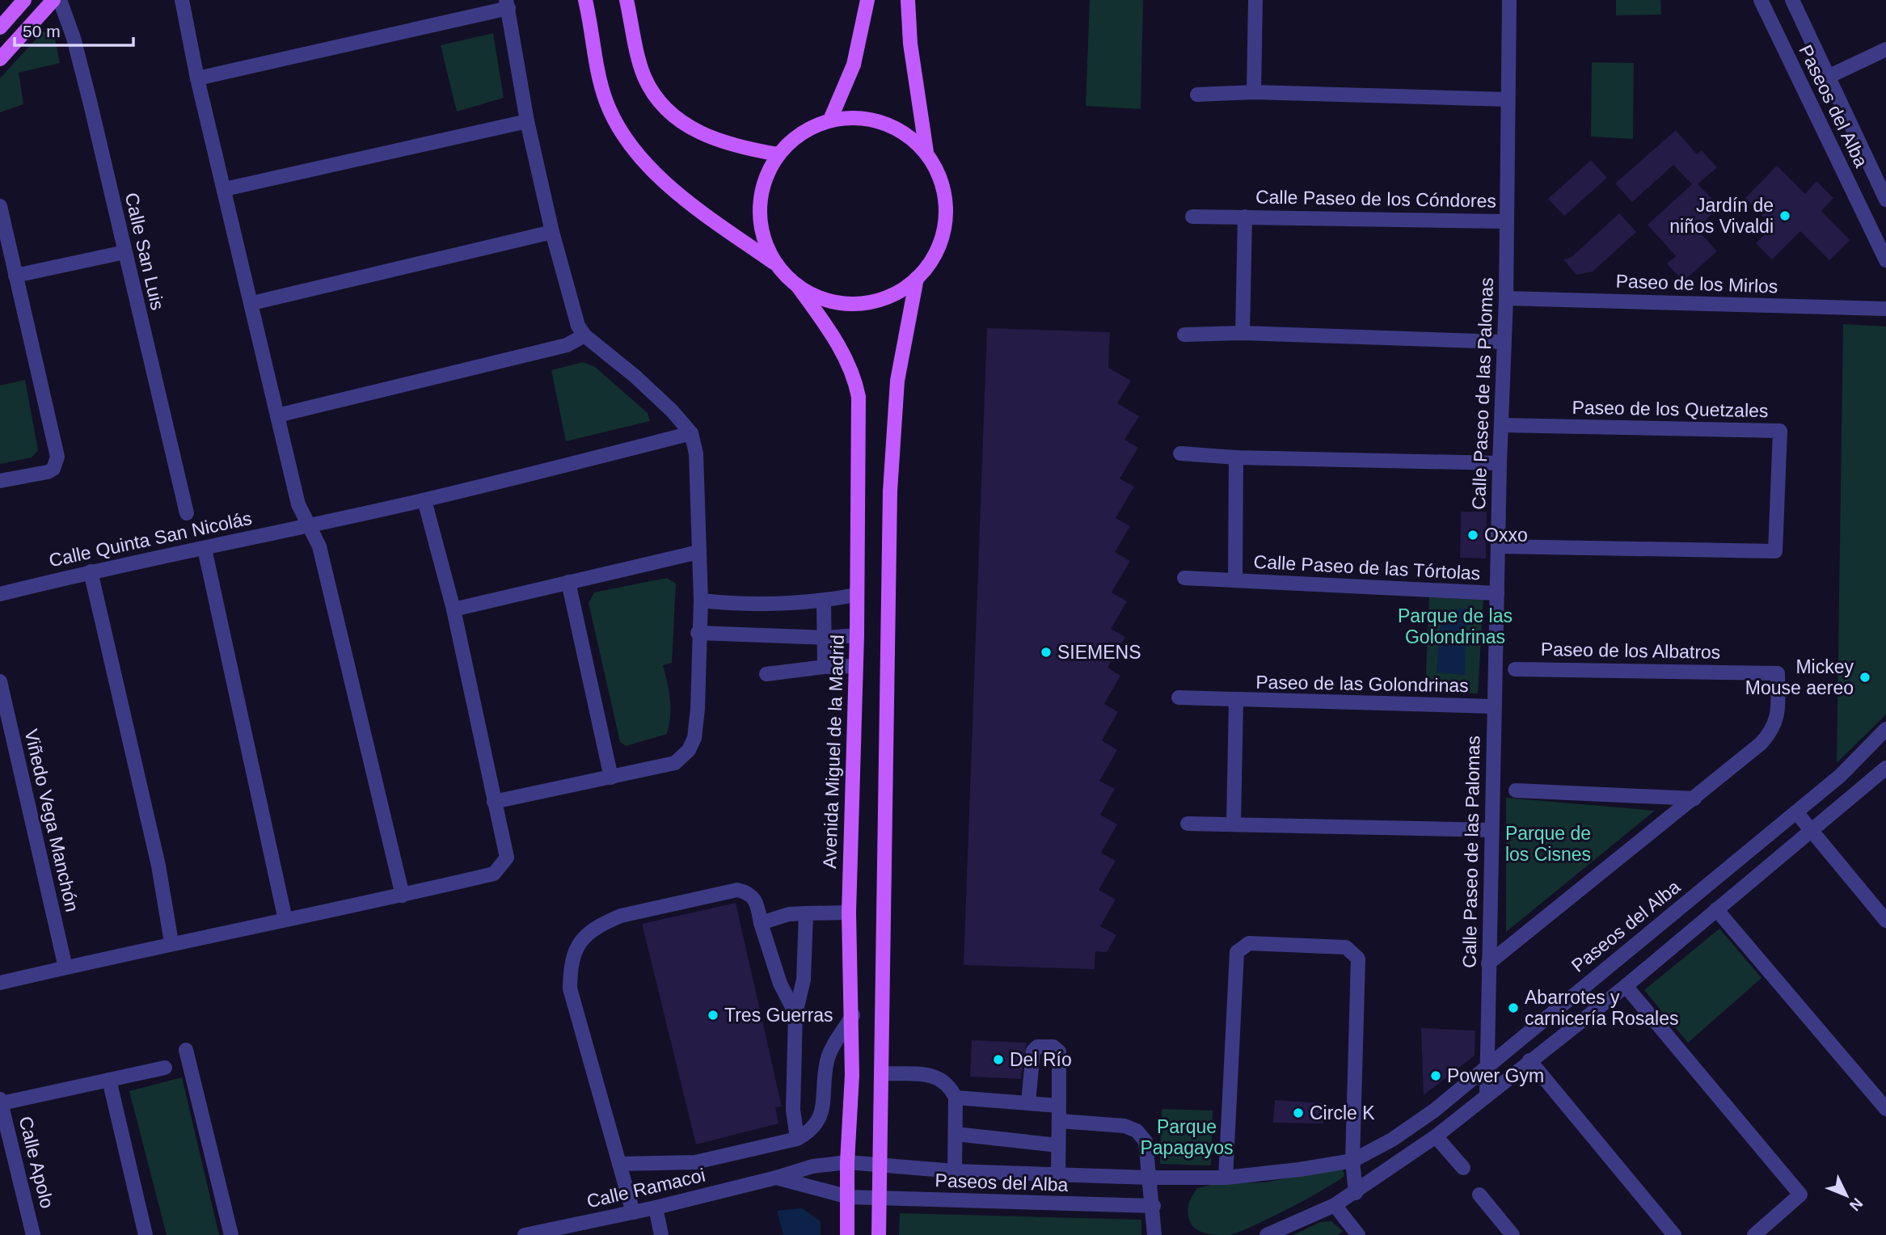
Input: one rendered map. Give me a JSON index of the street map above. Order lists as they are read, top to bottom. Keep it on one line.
{"streets":{"main road":["Avenida Miguel de la Madrid"],"street":["Paseos del Alba","Calle Paseo de los Cóndores","Calle San Luis","Paseo de los Mirlos","Calle Paseo de las Palomas","Paseo de los Quetzales","Calle Quinta San Nicolás","Calle Paseo de las Tórtolas","Paseo de los Albatros","Paseo de las Golondrinas","Viñedo Vega Manchón","Calle Apolo","Calle Ramacoi"]},"crossings":[["Paseos del Alba","Calle Paseo de las Palomas"],["Paseos del Alba","Avenida Miguel de la Madrid"],["Paseos del Alba","Calle Ramacoi"],["Calle Paseo de los Cóndores","Calle Paseo de las Palomas"],["Paseo de los Mirlos","Calle Paseo de las Palomas"],["Calle Paseo de las Palomas","Paseo de los Quetzales"],["Calle Paseo de las Palomas","Calle Paseo de las Tórtolas"],["Calle Paseo de las Palomas","Paseo de las Golondrinas"],["Avenida Miguel de la Madrid","Calle Ramacoi"]],"parks":["Parque de las Golondrinas","Parque de los Cisnes","Parque Papagayos"],"places":["Jardín de niños Vivaldi","Oxxo","SIEMENS","Mickey Mouse aereo","Abarrotes y carnicería Rosales","Tres Guerras","Del Río","Power Gym","Circle K"],"scale_bar":"50 m","north":"bottom right"}
